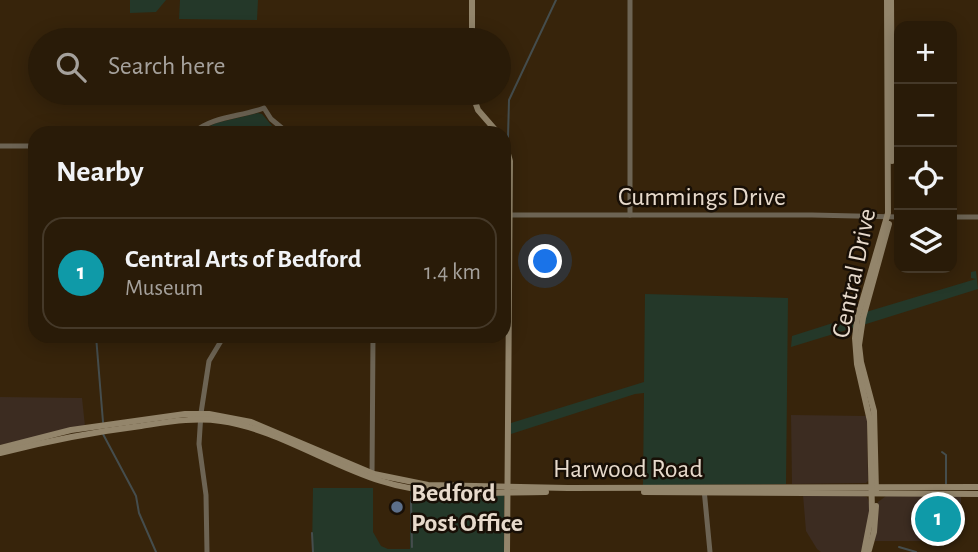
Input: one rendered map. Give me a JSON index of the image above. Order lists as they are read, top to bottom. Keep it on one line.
{"streets":{"main road":["Central Drive","Harwood Road"],"street":["Cummings Drive"]},"crossings":[["Cummings Drive","Central Drive"],["Central Drive","Harwood Road"]],"places":["Bedford Post Office"],"page":{"map_buttons":["+","−"],"search":"Search here","heading":"Nearby","list":[{"mark":"1","name":"Central Arts of Bedford","note":"Museum","value":"1.4 km"}],"pins":"1"}}
